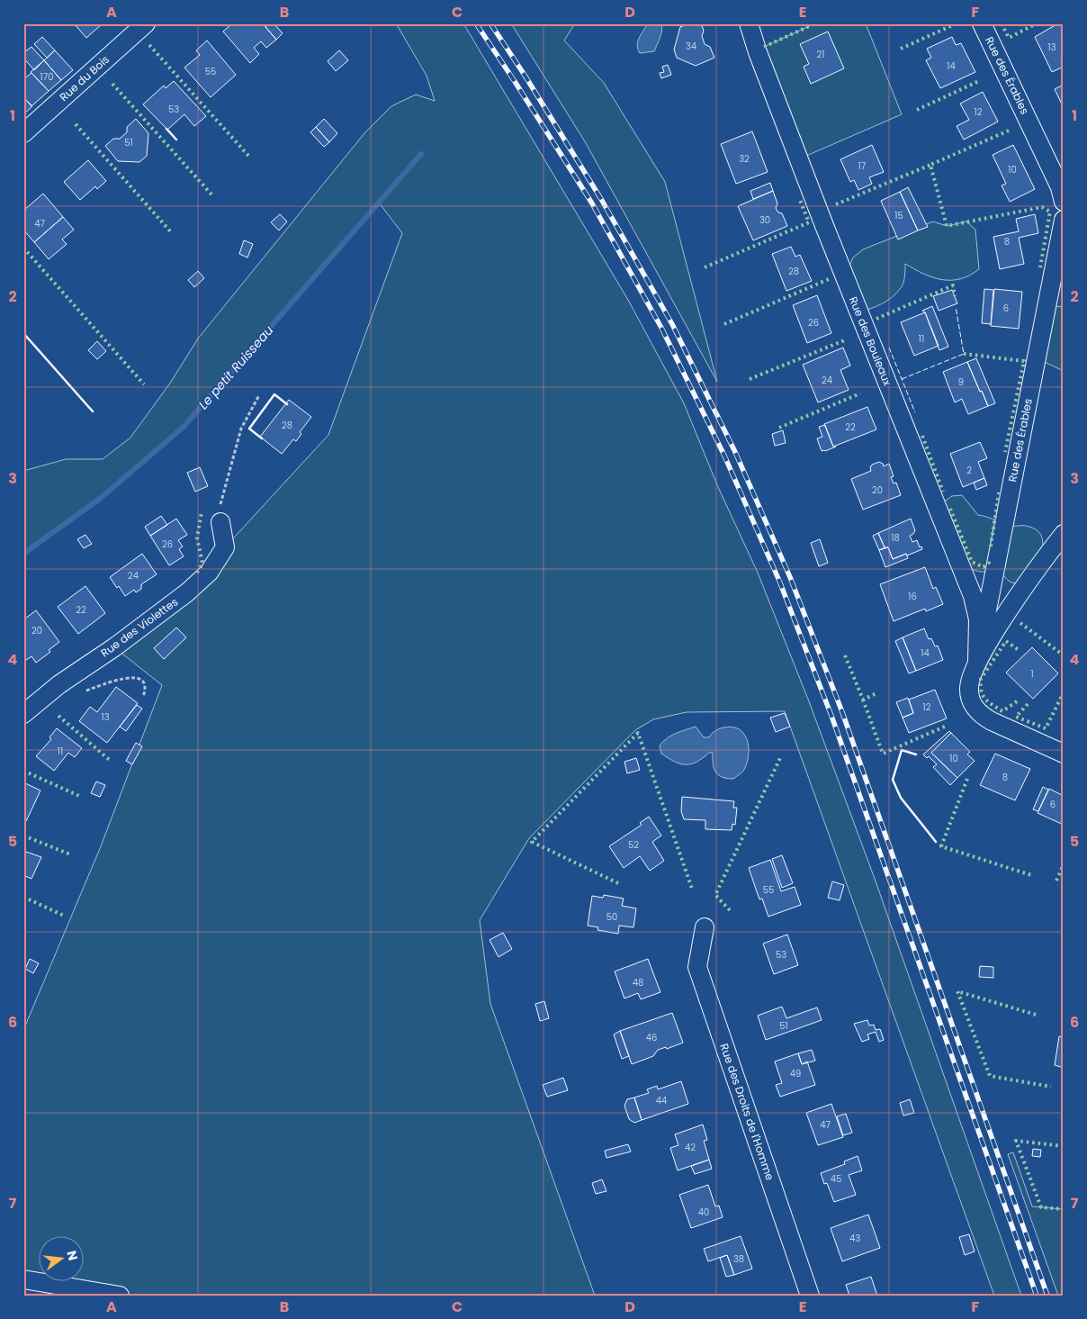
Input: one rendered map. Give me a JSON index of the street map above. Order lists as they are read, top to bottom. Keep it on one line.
{"streets":{"street":["Rue des Érables","Rue du Bois","Rue des Bouleaux","Rue des Violettes","Rue des Droits de l'Homme"]},"crossings":[["Rue des Érables","Rue des Bouleaux"]],"water":["Le petit Ruisseau"],"house_numbers":["34","13","21","14","55","170","53","12","51","32","17","10","15","30","47","8","28","6","26","11","24","9","28","22","2","20","18","26","24","16","22","20","14","1","12","13","11","10","8","6","52","55","50","53","48","51","46","49","44","47","42","45","40","43","38"],"north":"right","grid":{"columns":["A","B","C","D","E","F"],"rows":["1","2","3","4","5","6","7"]}}
